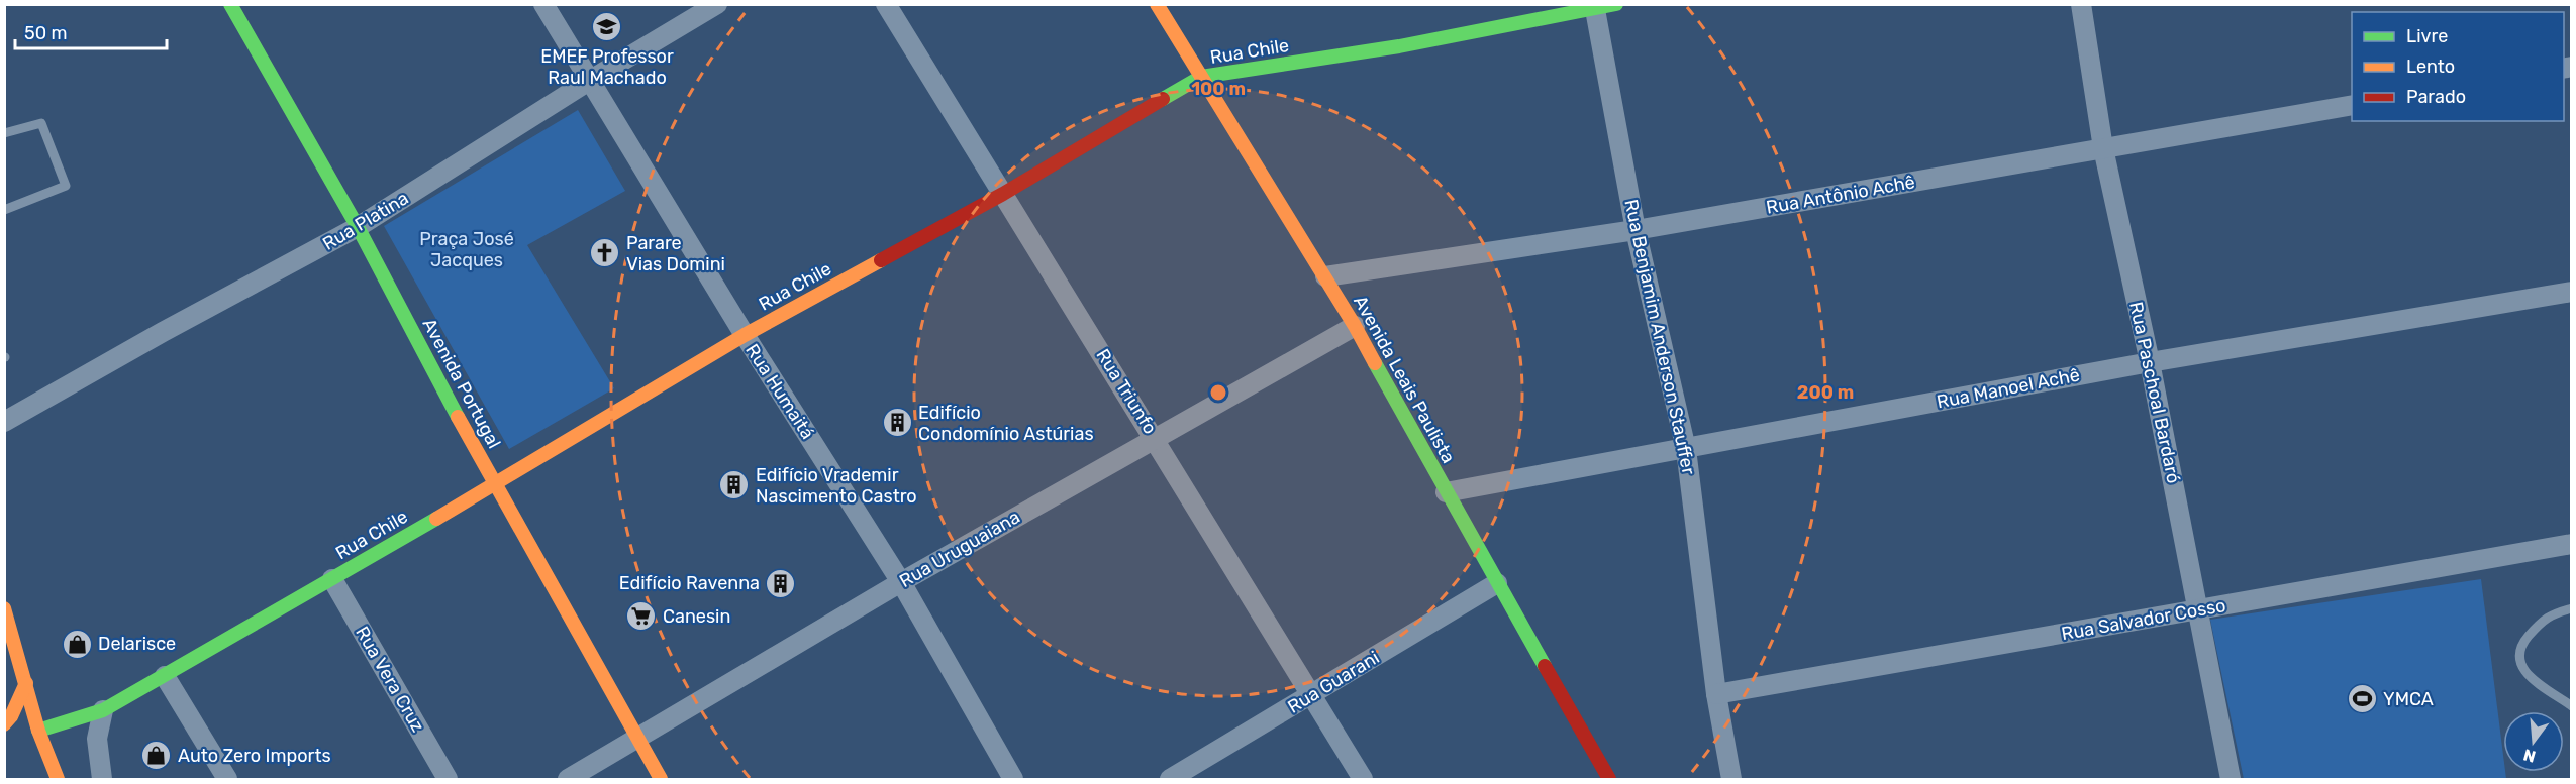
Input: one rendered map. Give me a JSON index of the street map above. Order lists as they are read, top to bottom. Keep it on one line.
{"streets":{"street":["Rua Chile","Rua Antônio Achê","Rua Platina","Rua Benjamim Anderson Stauffer","Avenida Leais Paulista","Avenida Portugal","Rua Manoel Achê","Rua Humaitá","Rua Triunfo","Rua Paschoal Bardaró","Rua Uruguaiana","Rua Salvador Cosso","Rua Vera Cruz","Rua Guarani"]},"crossings":[["Rua Chile","Rua Benjamim Anderson Stauffer"],["Rua Chile","Avenida Leais Paulista"],["Rua Chile","Avenida Portugal"],["Rua Chile","Rua Humaitá"],["Rua Chile","Rua Triunfo"],["Rua Chile","Rua Vera Cruz"],["Rua Antônio Achê","Rua Benjamim Anderson Stauffer"],["Rua Antônio Achê","Avenida Leais Paulista"],["Rua Antônio Achê","Rua Paschoal Bardaró"],["Rua Platina","Avenida Portugal"],["Rua Platina","Rua Humaitá"],["Rua Benjamim Anderson Stauffer","Rua Manoel Achê"],["Rua Benjamim Anderson Stauffer","Rua Salvador Cosso"],["Avenida Leais Paulista","Rua Manoel Achê"],["Avenida Leais Paulista","Rua Uruguaiana"],["Avenida Leais Paulista","Rua Guarani"],["Avenida Portugal","Rua Uruguaiana"],["Rua Manoel Achê","Rua Paschoal Bardaró"],["Rua Humaitá","Rua Uruguaiana"],["Rua Triunfo","Rua Uruguaiana"],["Rua Triunfo","Rua Guarani"],["Rua Paschoal Bardaró","Rua Salvador Cosso"]],"parks":["Praça José Jacques"],"places":{"school or university":["EMEF Professor Raul Machado"],"church":["Parare Vias Domini"],"building":["Edifício Condomínio Astúrias","Edifício Vrademir Nascimento Castro","Edifício Ravenna"],"supermarket":["Canesin"],"shop":["Delarisce","Auto Zero Imports"],"sports":["YMCA"]},"legend":["Livre","Lento","Parado"],"scale_bar":"50 m","north":"bottom","rings":["100 m","200 m"]}
